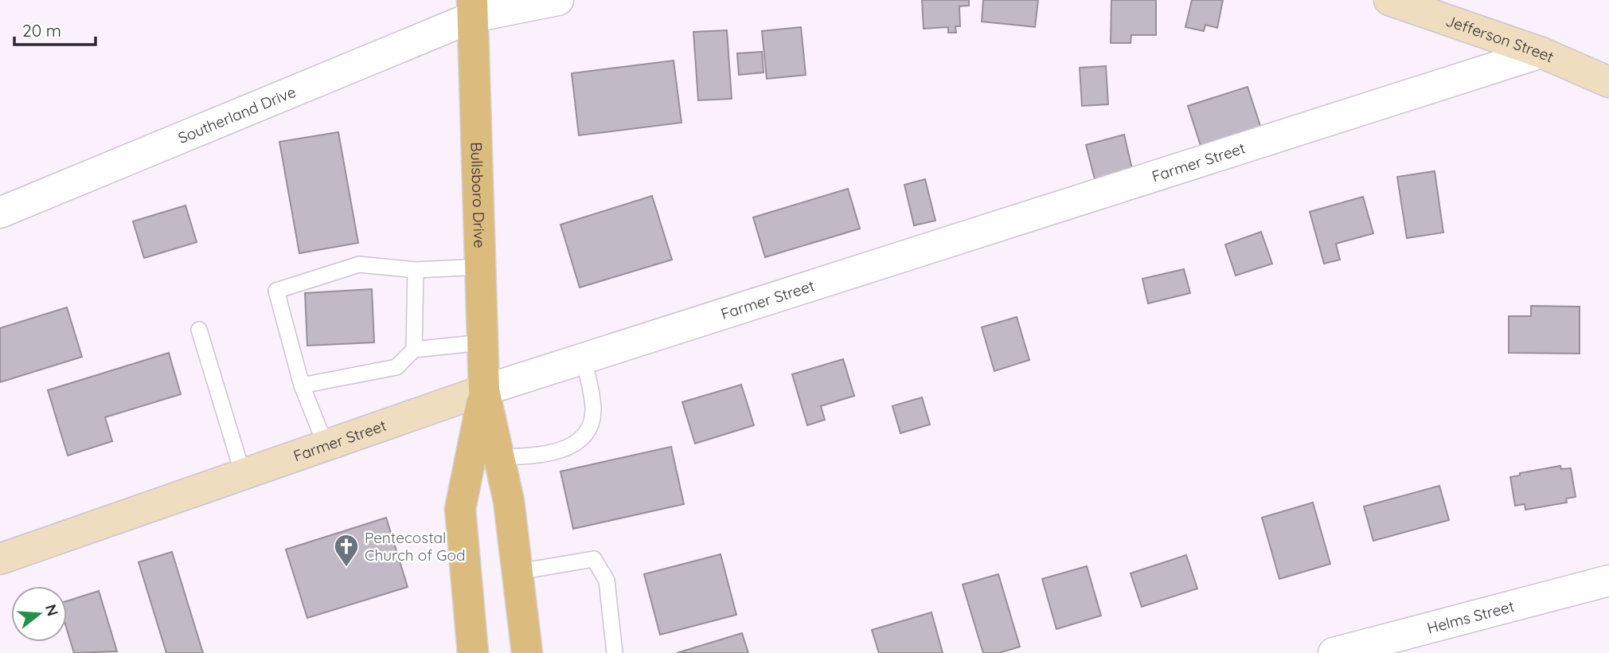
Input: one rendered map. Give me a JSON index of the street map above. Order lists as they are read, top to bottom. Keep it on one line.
{"streets":{"main road":["Bullsboro Drive"],"street":["Jefferson Street","Southerland Drive","Farmer Street","Helms Street"]},"crossings":[["Jefferson Street","Farmer Street"],["Southerland Drive","Bullsboro Drive"],["Farmer Street","Bullsboro Drive"]],"places":{"church":["Pentecostal Church of God"]},"scale_bar":"20 m","north":"right"}
